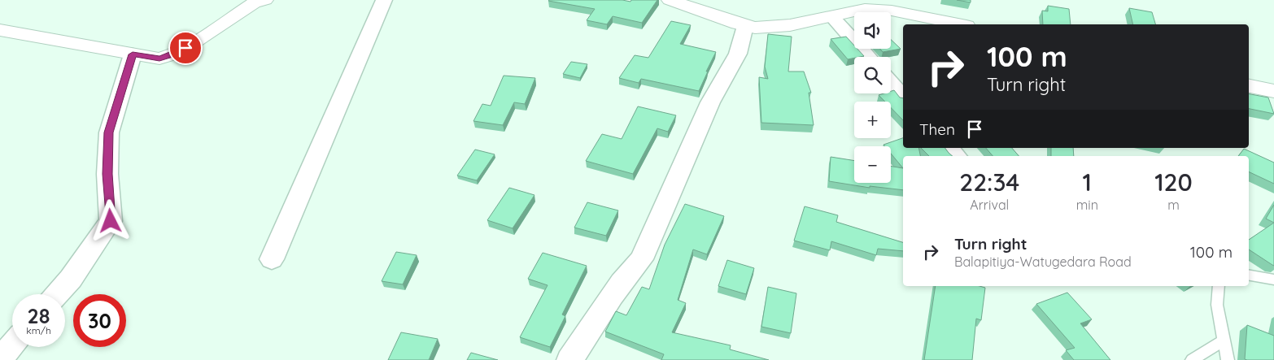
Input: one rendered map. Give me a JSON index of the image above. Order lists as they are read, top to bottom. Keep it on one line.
{"page":{"map_buttons":["+","−"],"turn":["100 m","Turn right"],"then":"Then","eta":["22:34","Arrival","1","min","120","m"],"list":[{"name":"Turn right","note":"Balapitiya-Watugedara Road","value":"100 m"}],"speed":"28 km/h","limit":"30"}}
